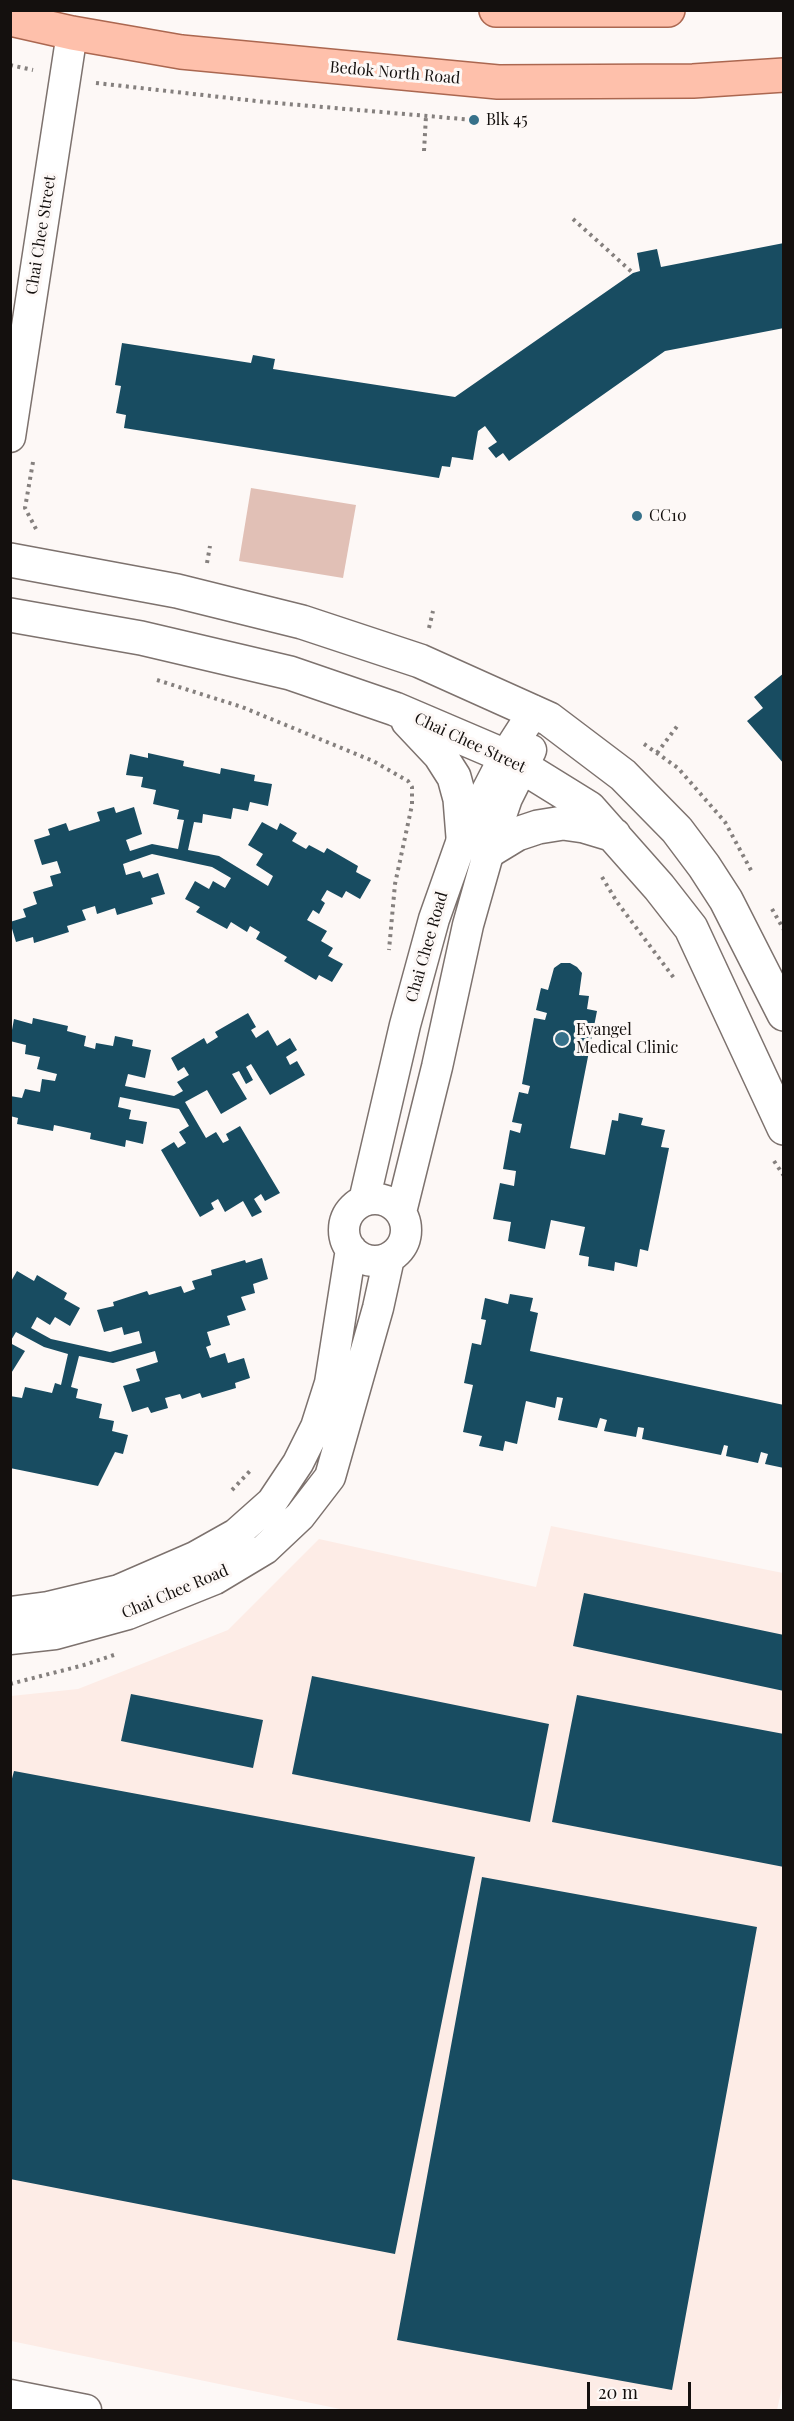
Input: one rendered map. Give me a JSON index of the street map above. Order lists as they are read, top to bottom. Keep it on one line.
{"streets":{"main road":["Bedok North Road"],"street":["Chai Chee Street","Chai Chee Road"]},"crossings":[["Bedok North Road","Chai Chee Street"],["Chai Chee Street","Chai Chee Road"]],"places":["Blk 45","CC10","Evangel Medical Clinic"],"scale_bar":"20 m"}
